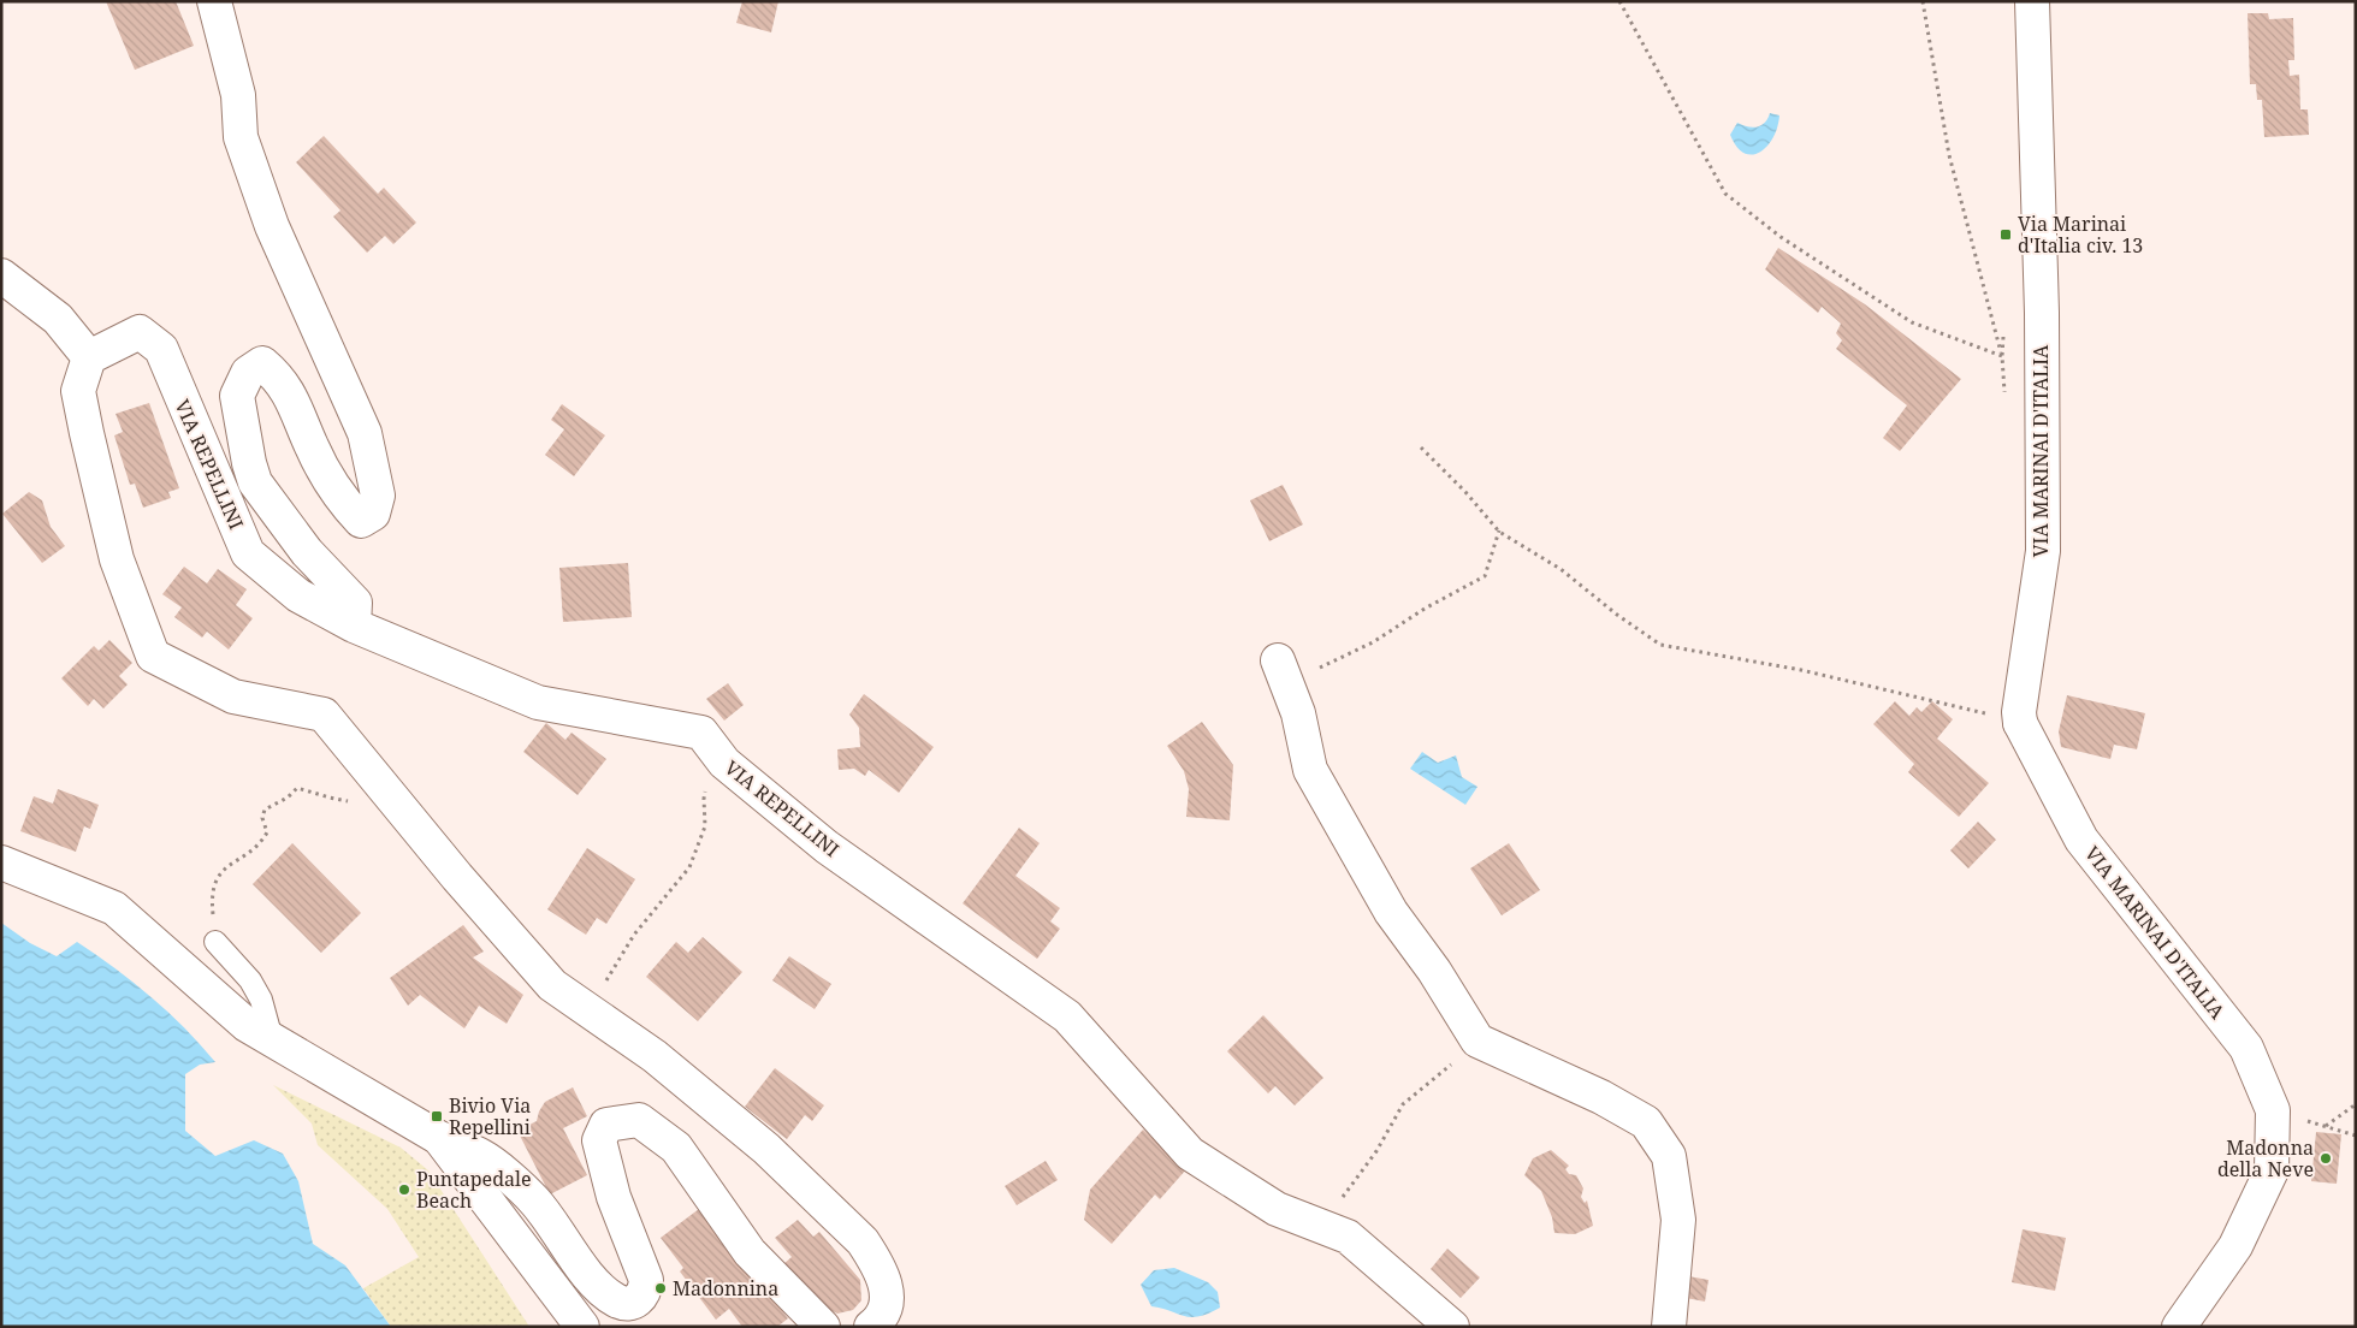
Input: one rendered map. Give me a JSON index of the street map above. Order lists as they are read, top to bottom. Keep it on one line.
{"streets":{"street":["VIA MARINAI D'ITALIA","VIA REPELLINI"]},"places":{"transit":["Via Marinai d'Italia civ. 13","Bivio Via Repellini"],"other":["Madonna della Neve","Puntapedale Beach","Madonnina"]}}
